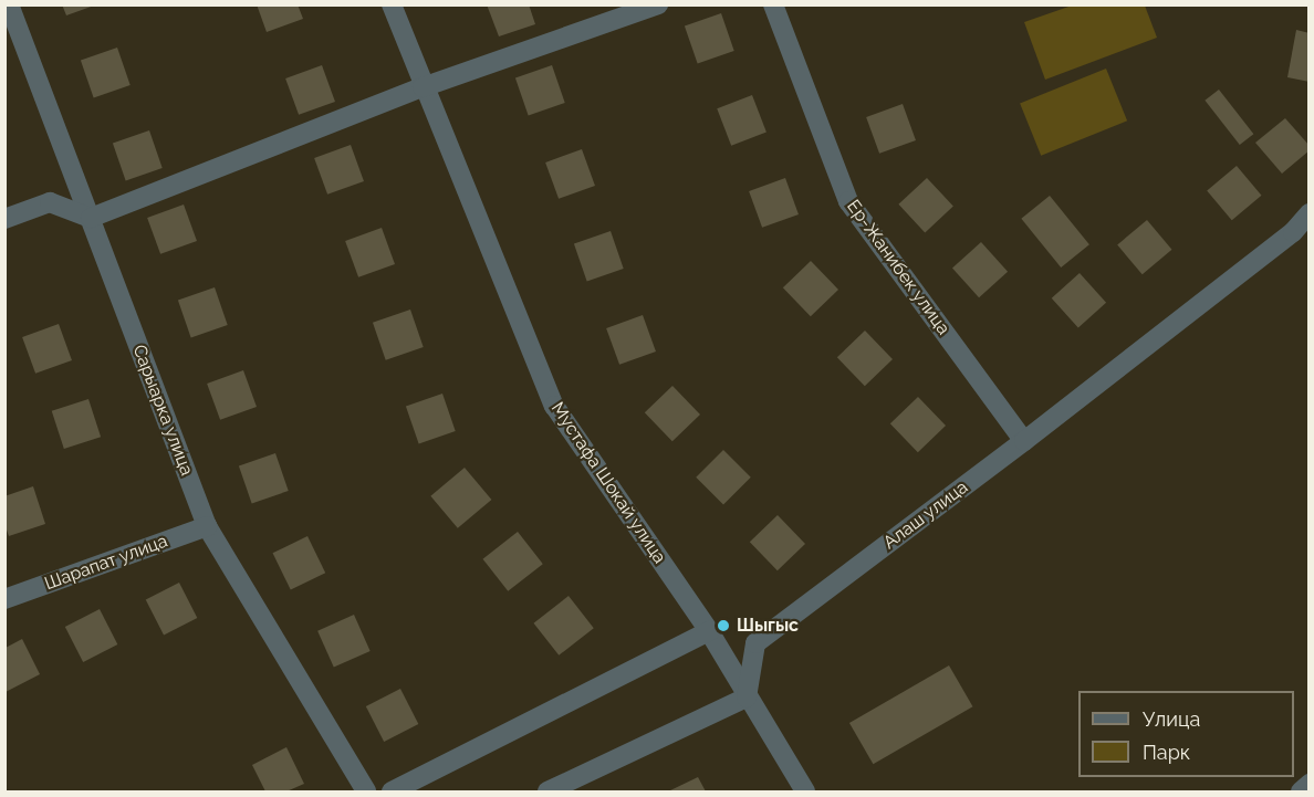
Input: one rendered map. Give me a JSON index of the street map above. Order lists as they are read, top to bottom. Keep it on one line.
{"streets":{"street":["Ер-Жанибек улица","Сарыарка улица","Мустафа Шокай улица","Алаш улица","Шарапат улица"]},"crossings":[["Ер-Жанибек улица","Алаш улица"],["Сарыарка улица","Шарапат улица"],["Мустафа Шокай улица","Алаш улица"]],"places":["Шыгыс"],"legend":["Улица","Парк"]}
